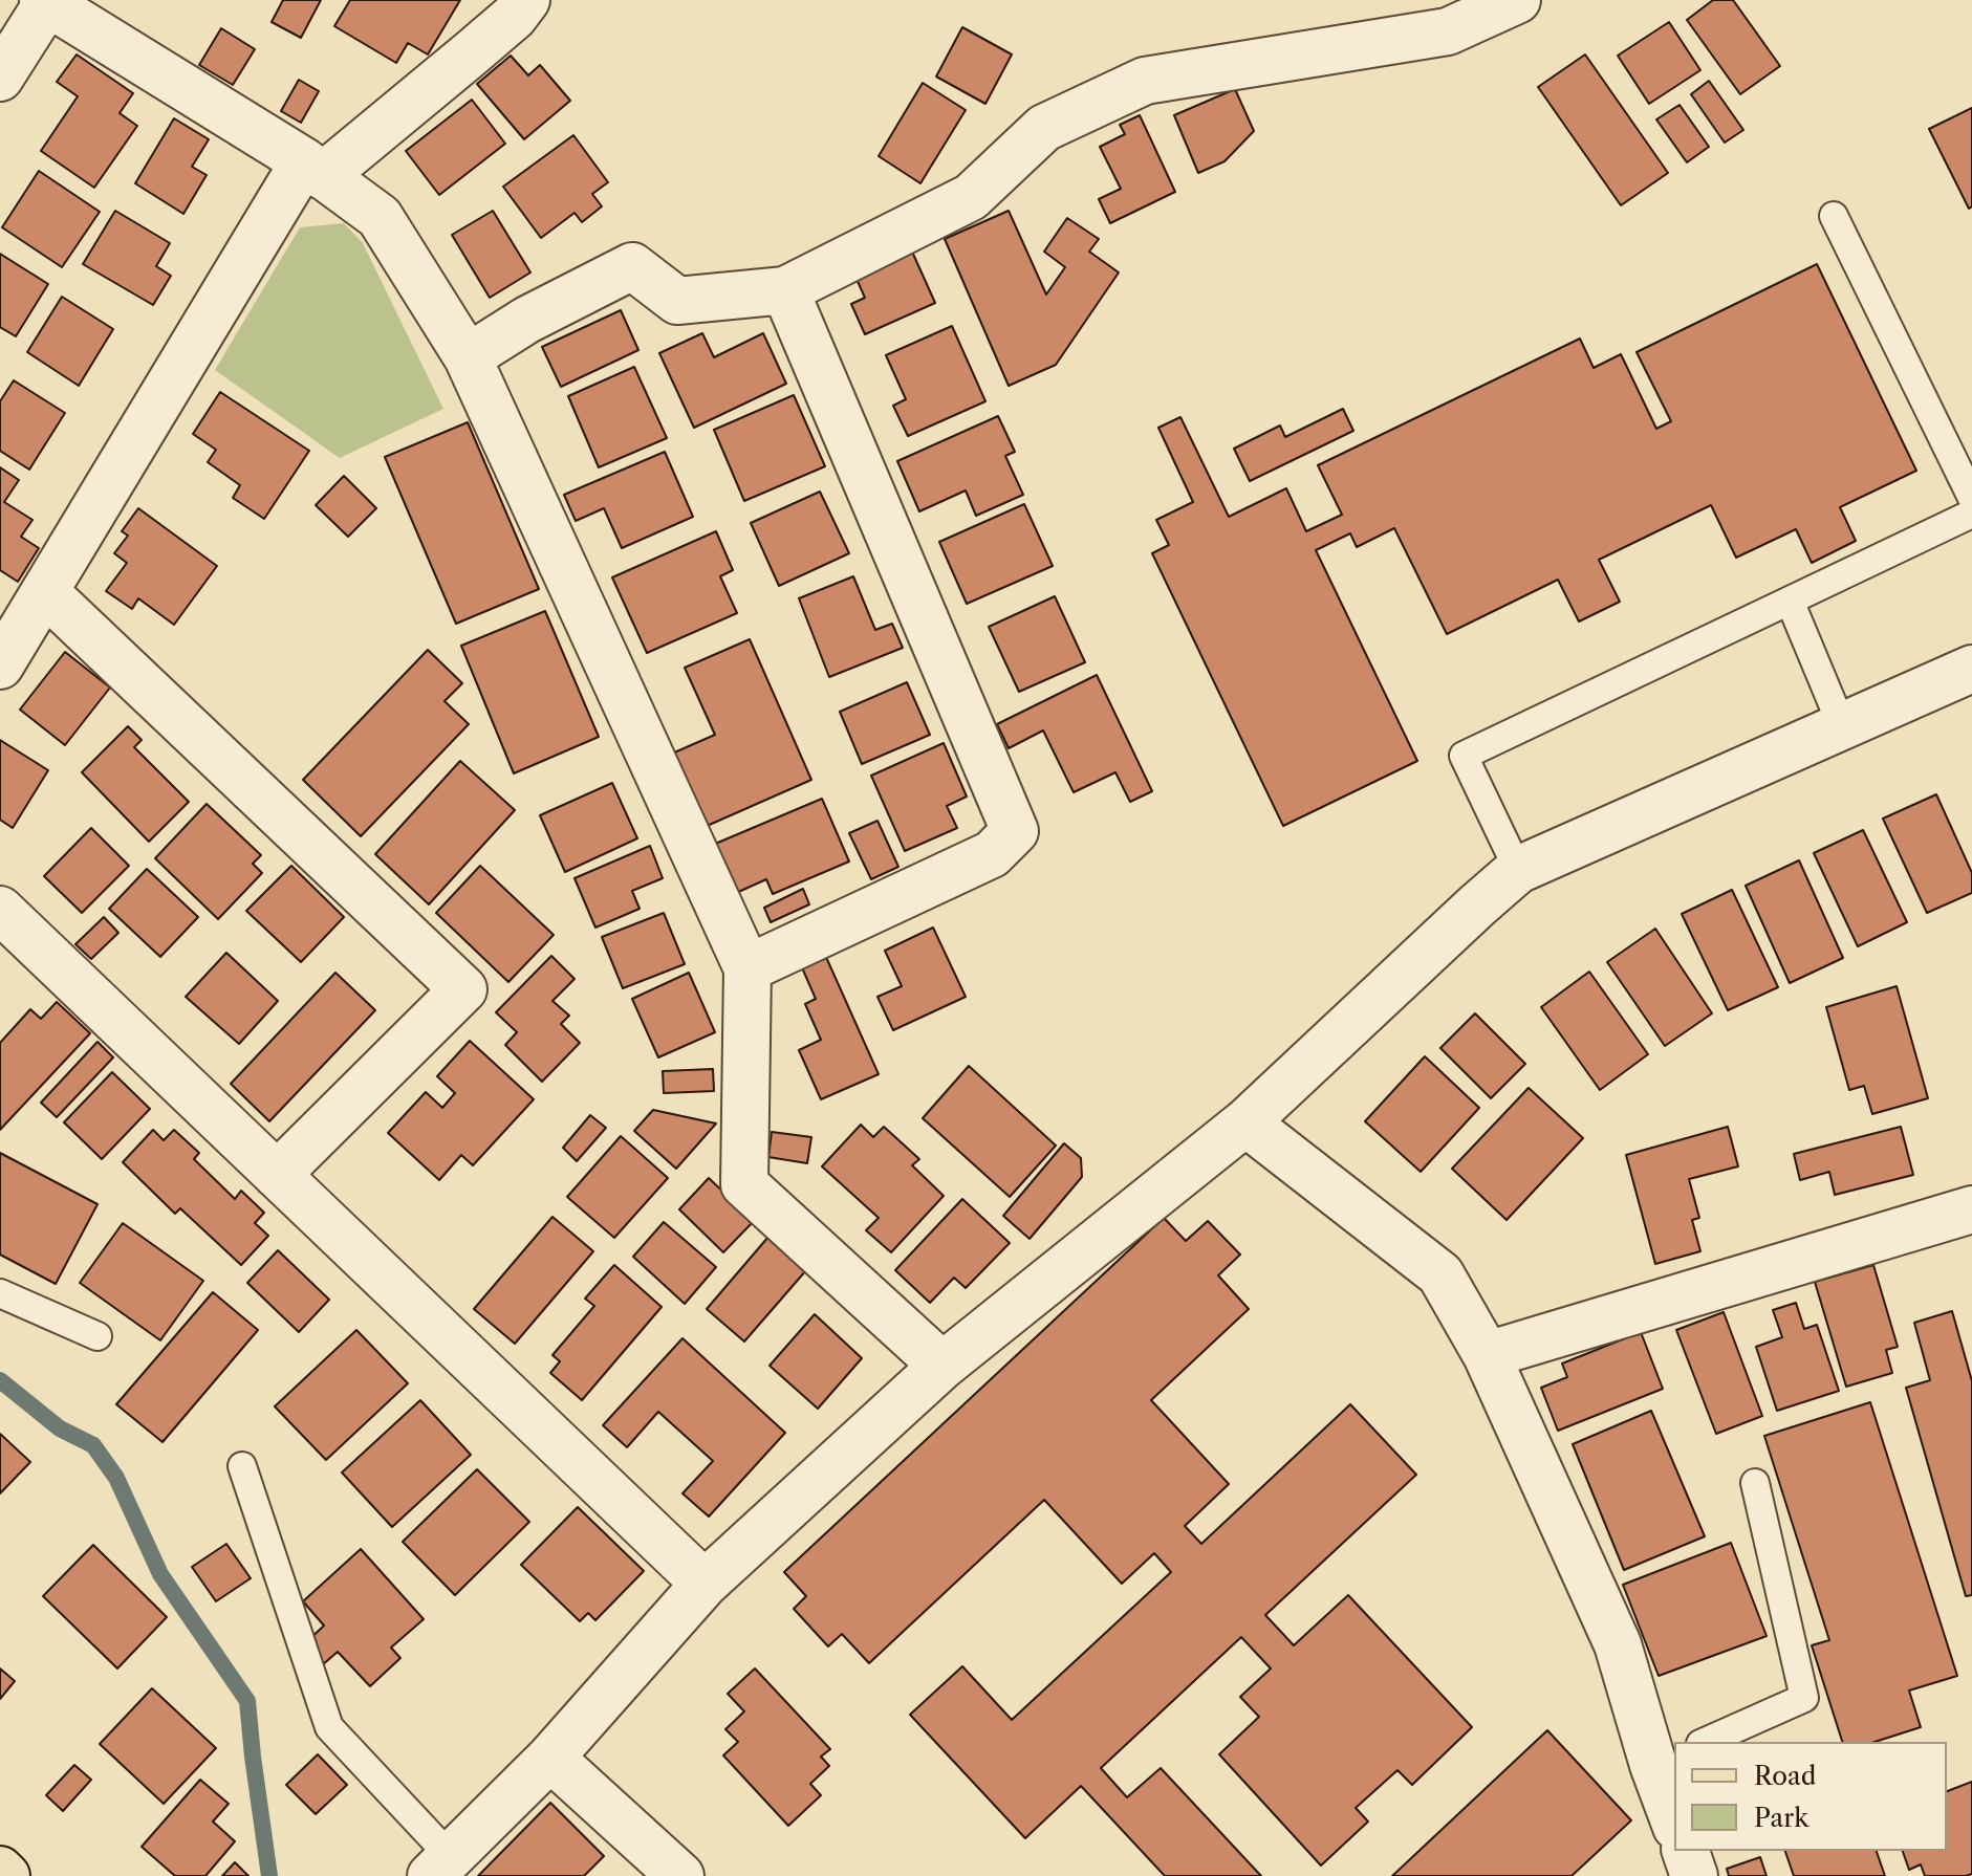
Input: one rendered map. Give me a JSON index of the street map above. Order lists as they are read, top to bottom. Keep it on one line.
{"legend":["Road","Park"]}
